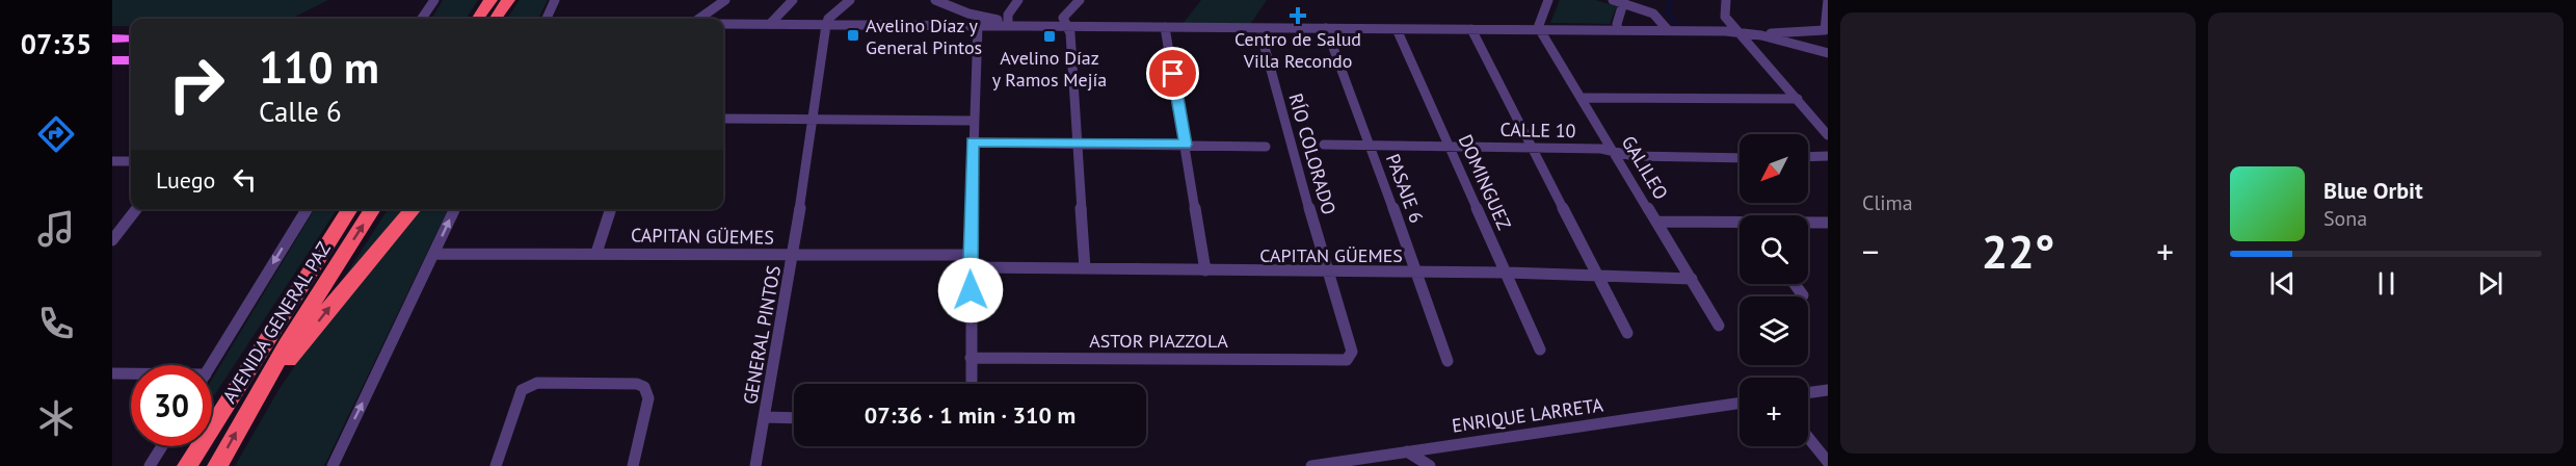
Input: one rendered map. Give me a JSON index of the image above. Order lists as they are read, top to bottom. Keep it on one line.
{"streets":{"highway":["AVENIDA GENERAL PAZ"],"street":["CALLE 10","RÍO COLORADO","GALILEO","DOMINGUEZ","PASAJE 6","CAPITAN GÜEMES","GENERAL PINTOS","ASTOR PIAZZOLA","ENRIQUE LARRETA"]},"crossings":[["CALLE 10","GALILEO"],["CALLE 10","DOMINGUEZ"],["CALLE 10","PASAJE 6"],["RÍO COLORADO","CAPITAN GÜEMES"],["RÍO COLORADO","ASTOR PIAZZOLA"],["GALILEO","CAPITAN GÜEMES"],["DOMINGUEZ","CAPITAN GÜEMES"],["PASAJE 6","CAPITAN GÜEMES"],["CAPITAN GÜEMES","GENERAL PINTOS"]],"places":{"health":["Centro de Salud Villa Recondo"],"transit":["Avelino Díaz y General Pintos","Avelino Díaz y Ramos Mejía"]},"north":"bottom left","page":{"tabs":"07:35","tile":"Clima","turn":["110 m","Calle 6"],"map_buttons":"+","then":"Luego","song":["Blue Orbit","Sona"],"heat":["−","22°","+"],"limit":"30","trip":"07:36 · 1 min · 310 m"}}
